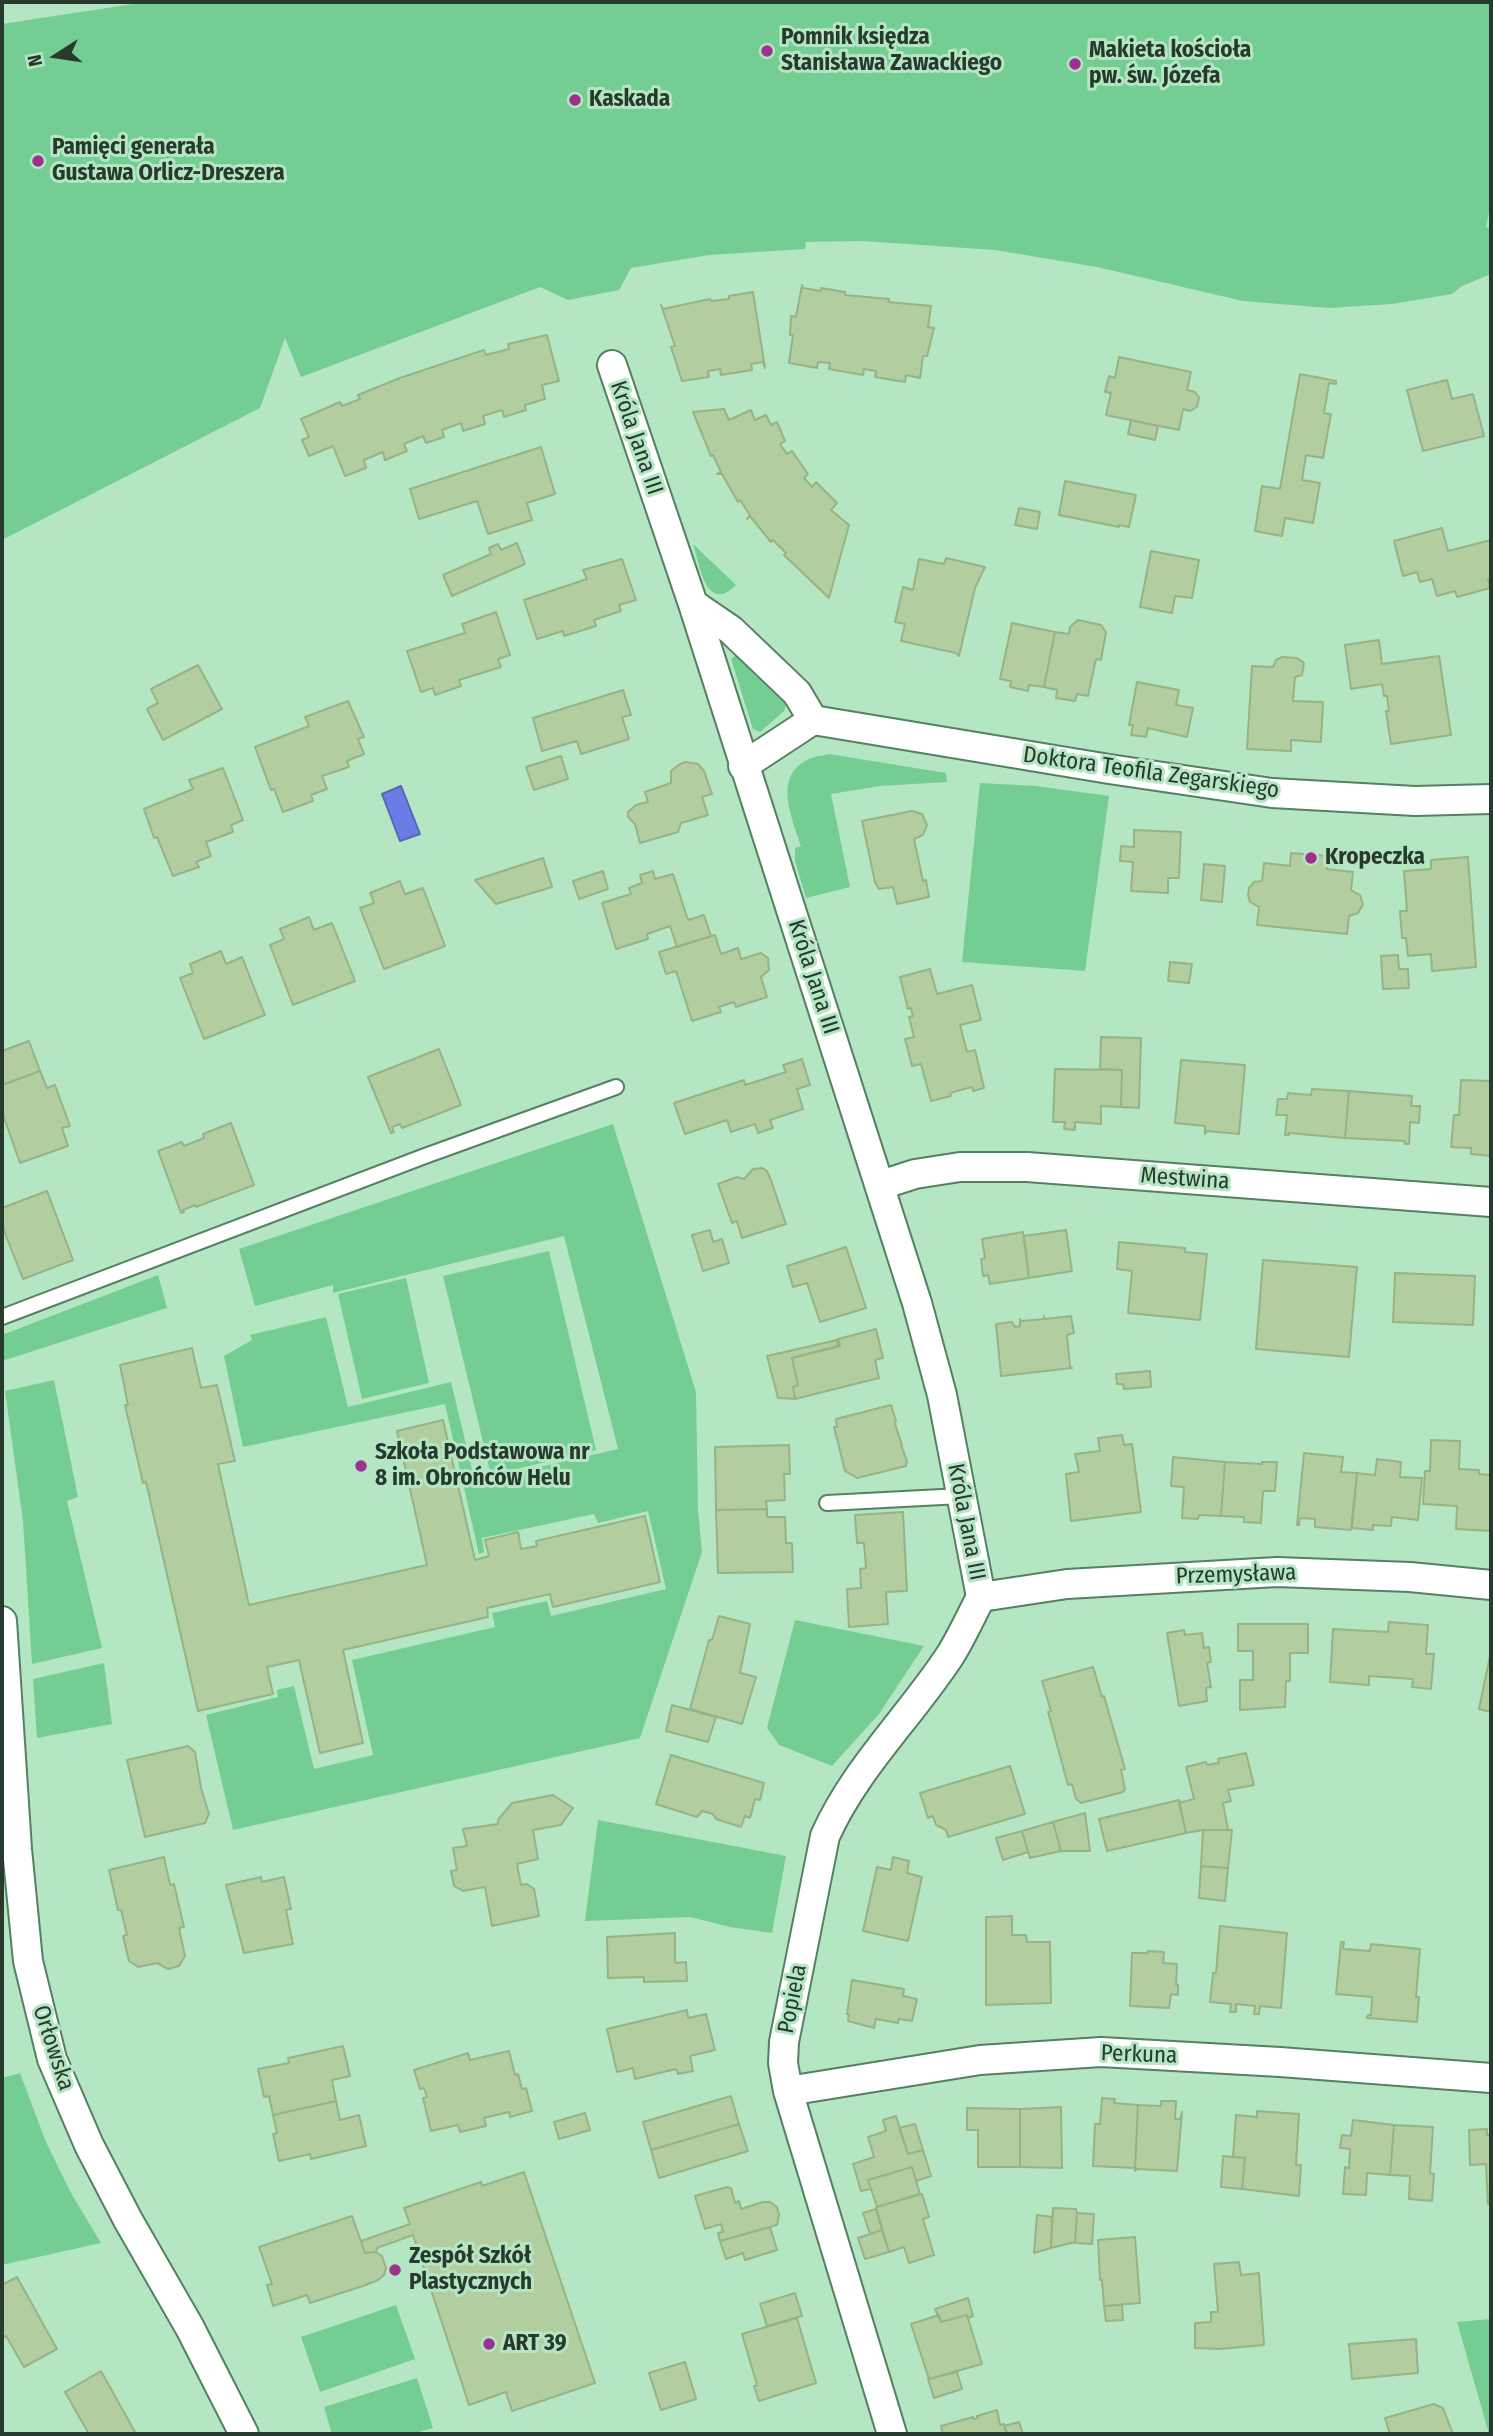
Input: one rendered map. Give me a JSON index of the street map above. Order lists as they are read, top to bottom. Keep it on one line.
{"streets":{"street":["Króla Jana III","Doktora Teofila Zegarskiego","Mestwina","Przemysława","Popiela","Orłowska","Perkuna"]},"crossings":[["Króla Jana III","Mestwina"],["Króla Jana III","Przemysława"],["Króla Jana III","Popiela"],["Przemysława","Popiela"],["Popiela","Perkuna"]],"places":["Pomnik księdza Stanisława Zawackiego","Makieta kościoła pw. św. Józefa","Kaskada","Pamięci generała Gustawa Orlicz-Dreszera","Kropeczka","Szkoła Podstawowa nr 8 im. Obrońców Helu","Zespół Szkół Plastycznych","ART 39"],"north":"left"}
